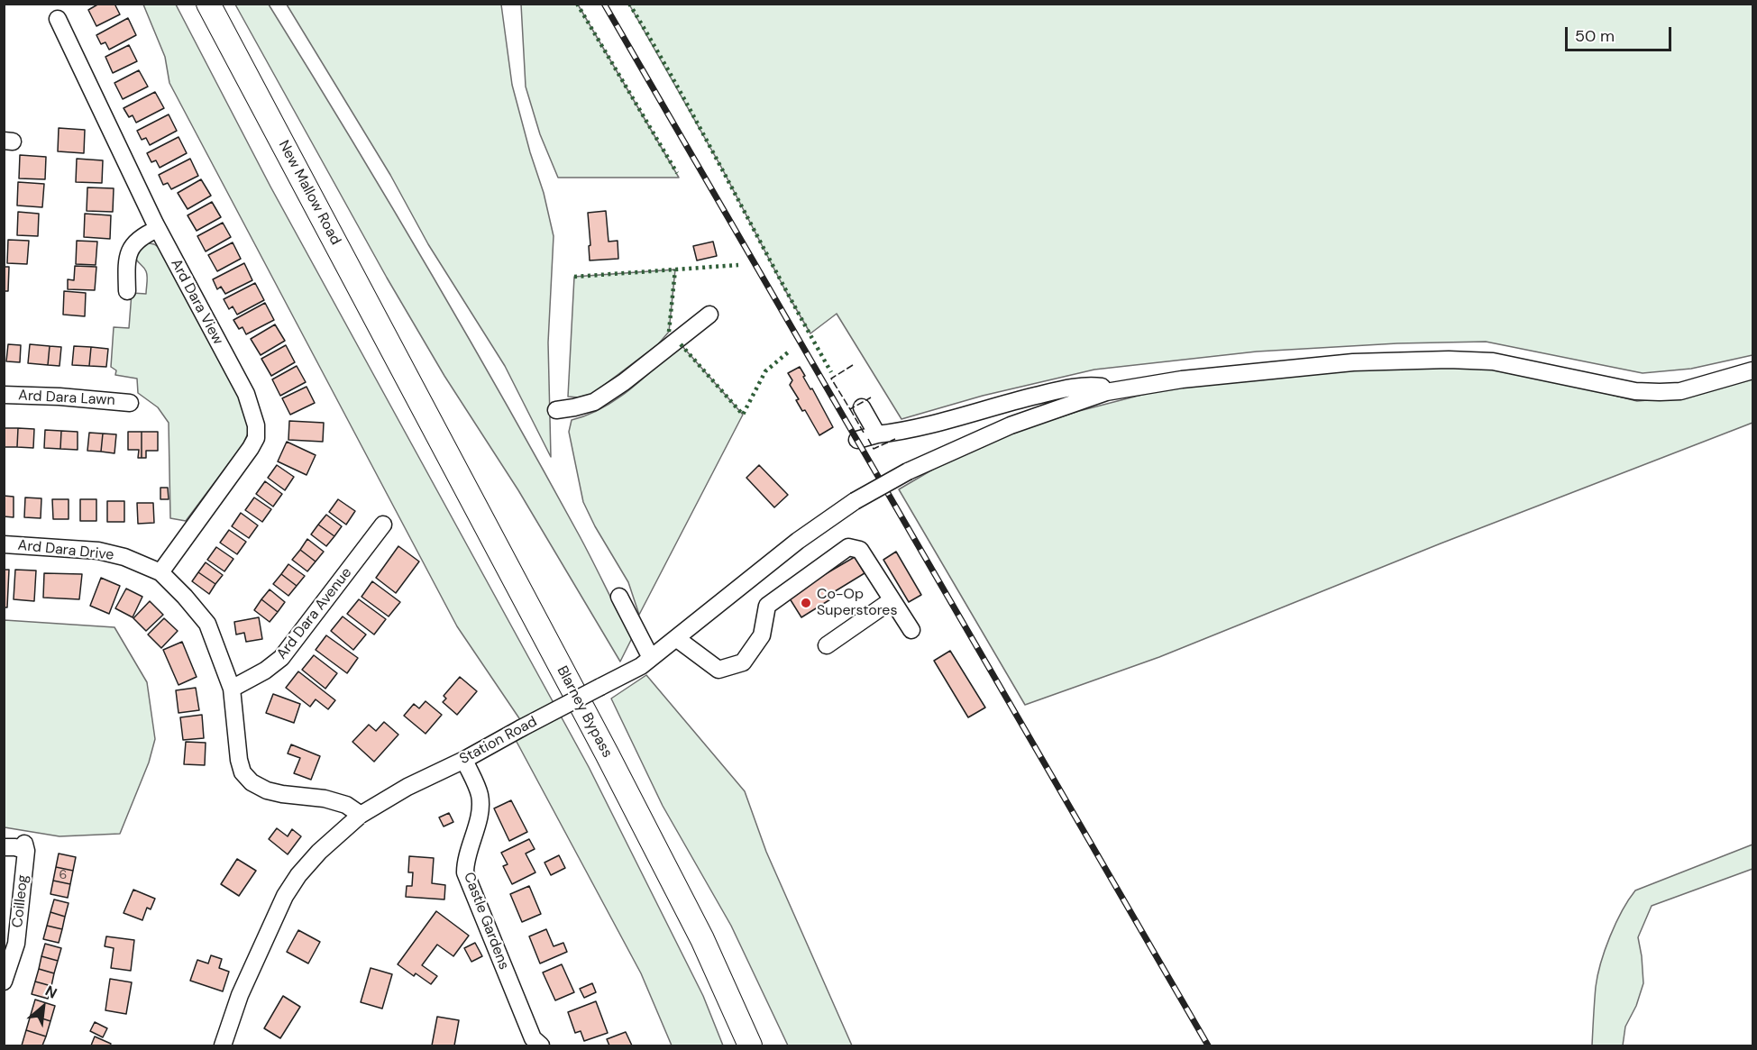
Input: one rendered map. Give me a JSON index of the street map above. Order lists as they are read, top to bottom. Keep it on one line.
{"streets":{"highway":["New Mallow Road","Blarney Bypass"],"street":["Ard Dara View","Ard Dara Lawn","Ard Dara Drive","Ard Dara Avenue","Station Road","Coilleog","Castle Gardens"]},"crossings":[["New Mallow Road","Blarney Bypass"],["Ard Dara View","Ard Dara Drive"],["Ard Dara Drive","Ard Dara Avenue"],["Ard Dara Drive","Station Road"],["Station Road","Castle Gardens"]],"places":["Co-Op Superstores"],"house_numbers":["6"],"scale_bar":"50 m","north":"top right"}
